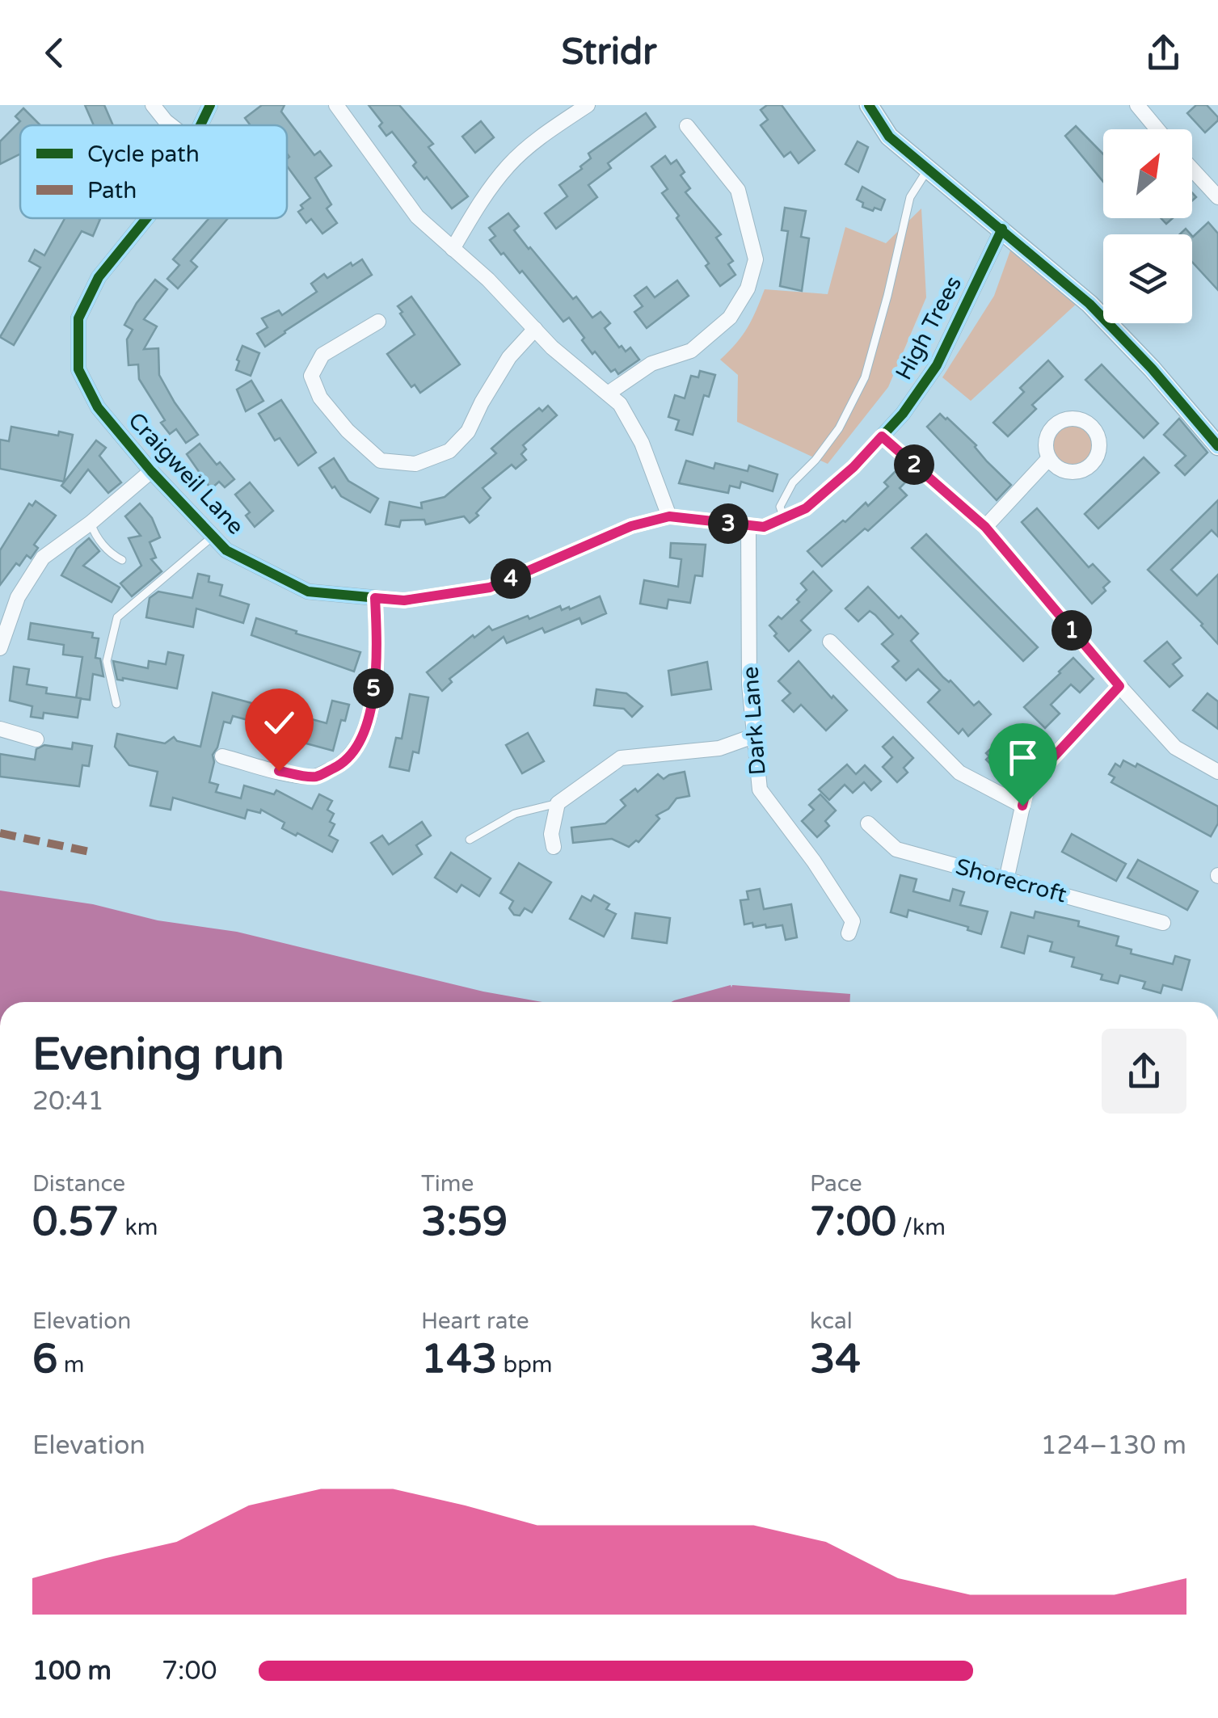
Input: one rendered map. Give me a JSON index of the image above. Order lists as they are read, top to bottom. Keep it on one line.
{"streets":{"street":["High Trees","Craigweil Lane","Dark Lane","Shorecroft"]},"crossings":[["High Trees","Craigweil Lane"],["High Trees","Dark Lane"]],"legend":["Cycle path","Path"],"north":"top right","page":{"header":"Stridr","pins":["2","3","4","1","5"],"heading":["Evening run","20:41"],"stats":[["Distance","0.57 km"],["Time","3:59"],["Pace","7:00 /km"],["Elevation","6 m"],["Heart rate","143 bpm"],["kcal","34"]],"chart":["Elevation","124–130 m"],"list":[{"name":"100 m","note":"7:00"}]}}
